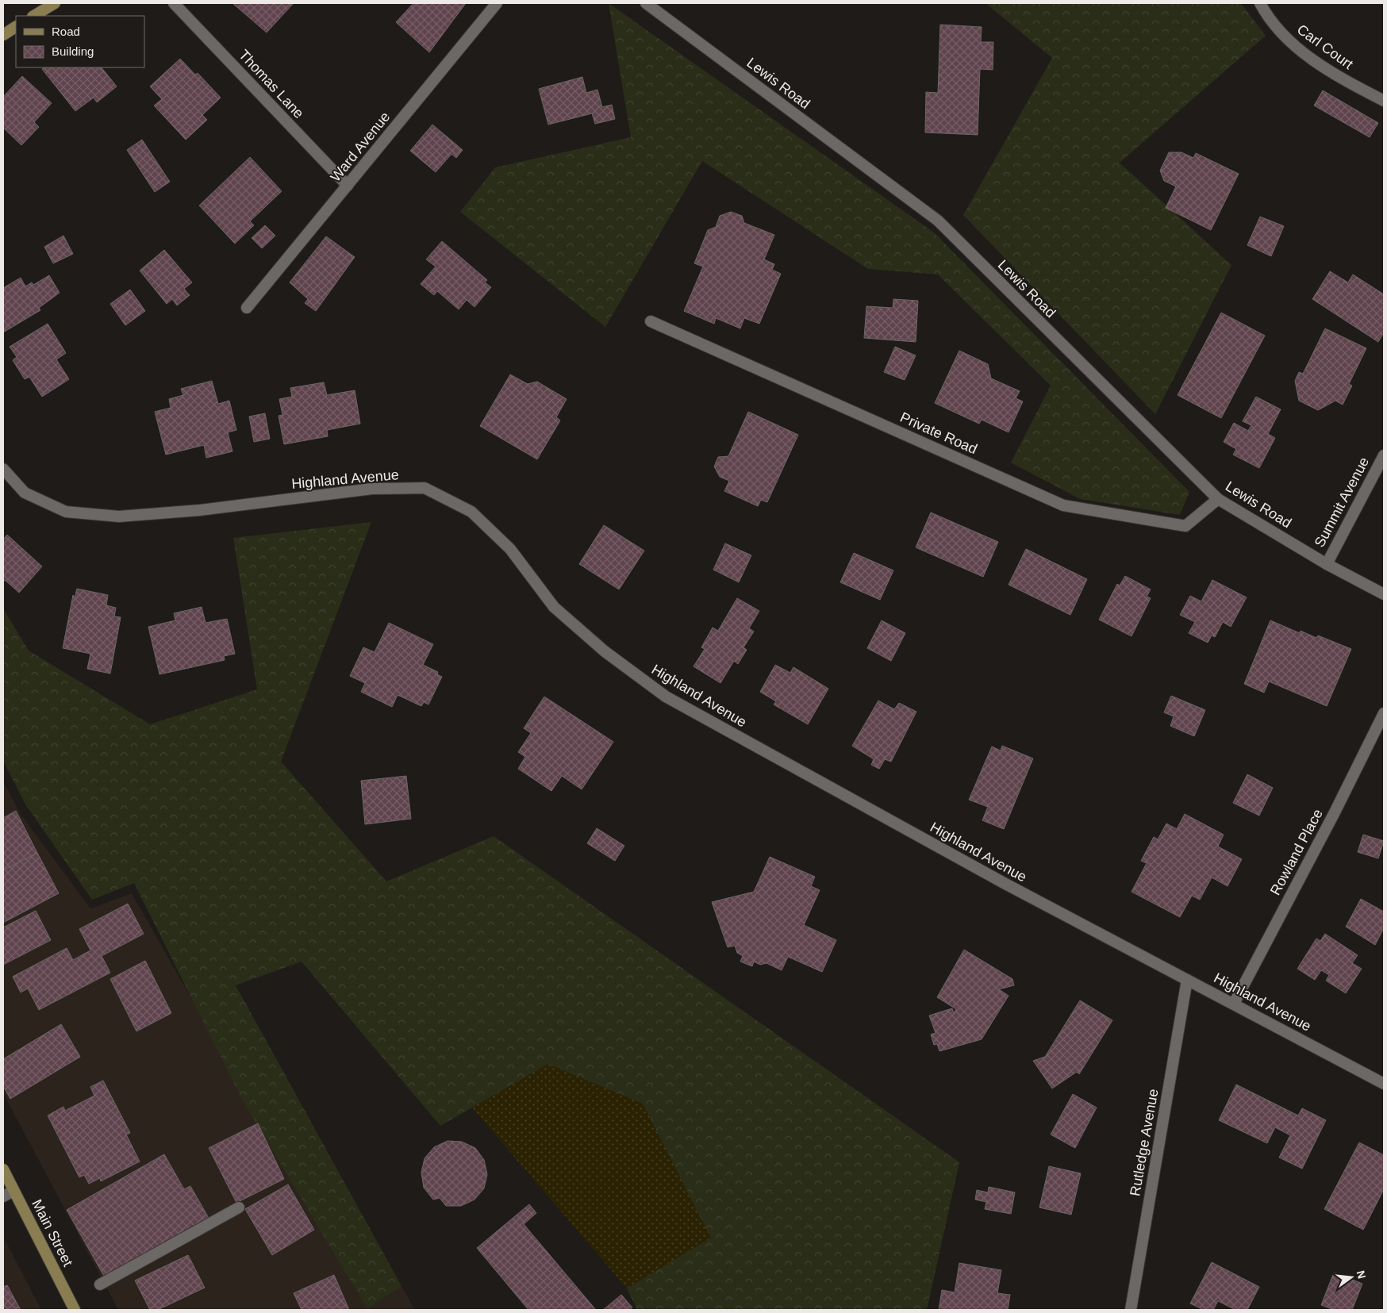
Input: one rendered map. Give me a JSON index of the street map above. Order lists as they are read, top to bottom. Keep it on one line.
{"streets":{"main road":["Main Street"],"street":["Carl Court","Lewis Road","Thomas Lane","Ward Avenue","Private Road","Highland Avenue","Summit Avenue","Rowland Place","Rutledge Avenue"]},"crossings":[["Lewis Road","Private Road"],["Lewis Road","Summit Avenue"],["Thomas Lane","Ward Avenue"],["Highland Avenue","Rowland Place"],["Highland Avenue","Rutledge Avenue"]],"legend":["Road","Building"],"north":"right"}
